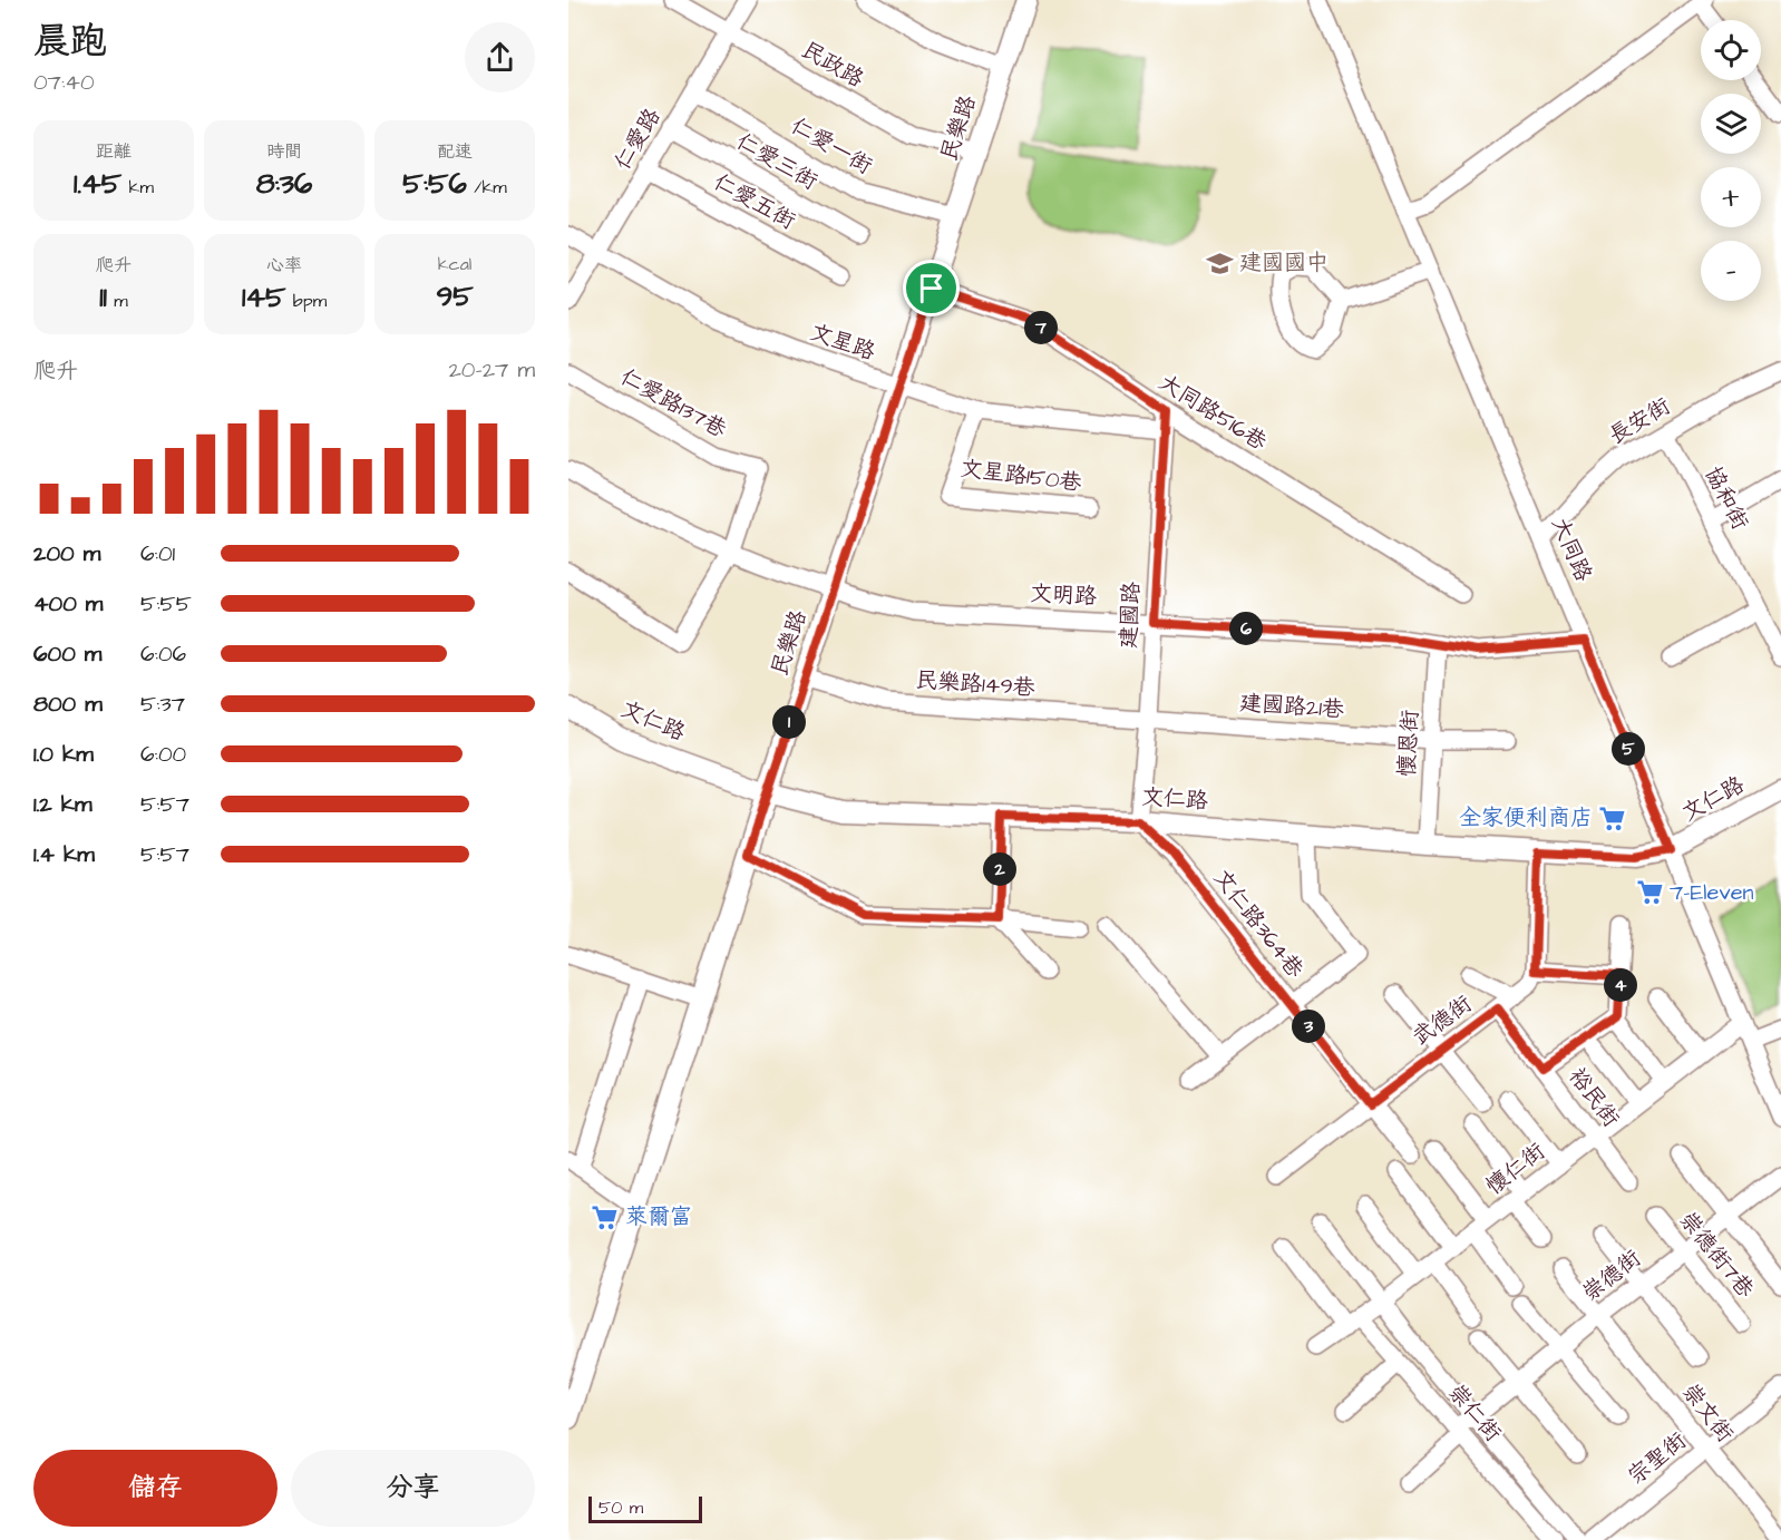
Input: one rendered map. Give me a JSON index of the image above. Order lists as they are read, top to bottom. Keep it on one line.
{"streets":{"main road":["民樂路","文仁路"],"street":["民政路","仁愛路","仁愛一街","仁愛三街","仁愛五街","文星路","仁愛路137巷","大同路516巷","長安街","文星路150巷","協和街","大同路","文明路","建國路","民樂路149巷","建國路21巷","懷恩街","文仁路364巷","武德街","裕民街","懷仁街","崇德街7巷","崇德街","崇仁街","崇文街","宗聖街"]},"crossings":[["民政路","民樂路"],["民政路","仁愛路"],["民樂路","仁愛一街"],["民樂路","文星路"],["民樂路","大同路516巷"],["民樂路","文明路"],["民樂路","民樂路149巷"],["民樂路","文仁路"],["仁愛路","仁愛一街"],["仁愛路","仁愛三街"],["仁愛路","仁愛五街"],["仁愛路","文星路"],["文星路","文星路150巷"],["文星路","建國路"],["仁愛路137巷","文明路"],["大同路516巷","建國路"],["長安街","協和街"],["長安街","大同路"],["大同路","文明路"],["大同路","文仁路"],["大同路","懷仁街"],["文明路","建國路"],["文明路","懷恩街"],["建國路","民樂路149巷"],["建國路","建國路21巷"],["建國路","文仁路"],["建國路","文仁路364巷"],["民樂路149巷","建國路21巷"],["建國路21巷","懷恩街"],["文仁路","懷恩街"],["文仁路","文仁路364巷"],["文仁路364巷","武德街"],["武德街","裕民街"],["裕民街","懷仁街"],["懷仁街","崇仁街"],["崇德街7巷","崇德街"],["崇德街","崇仁街"],["崇德街","崇文街"],["崇文街","宗聖街"]],"places":{"school or university":["建國國中"],"supermarket":["全家便利商店","7-Eleven","萊爾富"]},"scale_bar":"50 m","page":{"heading":["晨跑","07:40"],"map_buttons":["+","−"],"stats":[["距離","1.45 km"],["時間","8:36"],["配速","5:56 /km"],["爬升","11 m"],["心率","145 bpm"],["kcal","95"]],"pins":["7","6","1","5","2","4","3"],"chart":["爬升","20–27 m"],"list":[{"name":"200 m","note":"6:01"},{"name":"400 m","note":"5:55"},{"name":"600 m","note":"6:06"},{"name":"800 m","note":"5:37"},{"name":"1.0 km","note":"6:00"},{"name":"1.2 km","note":"5:57"},{"name":"1.4 km","note":"5:57"}],"buttons":["儲存","分享"],"scale":"50 m"}}
